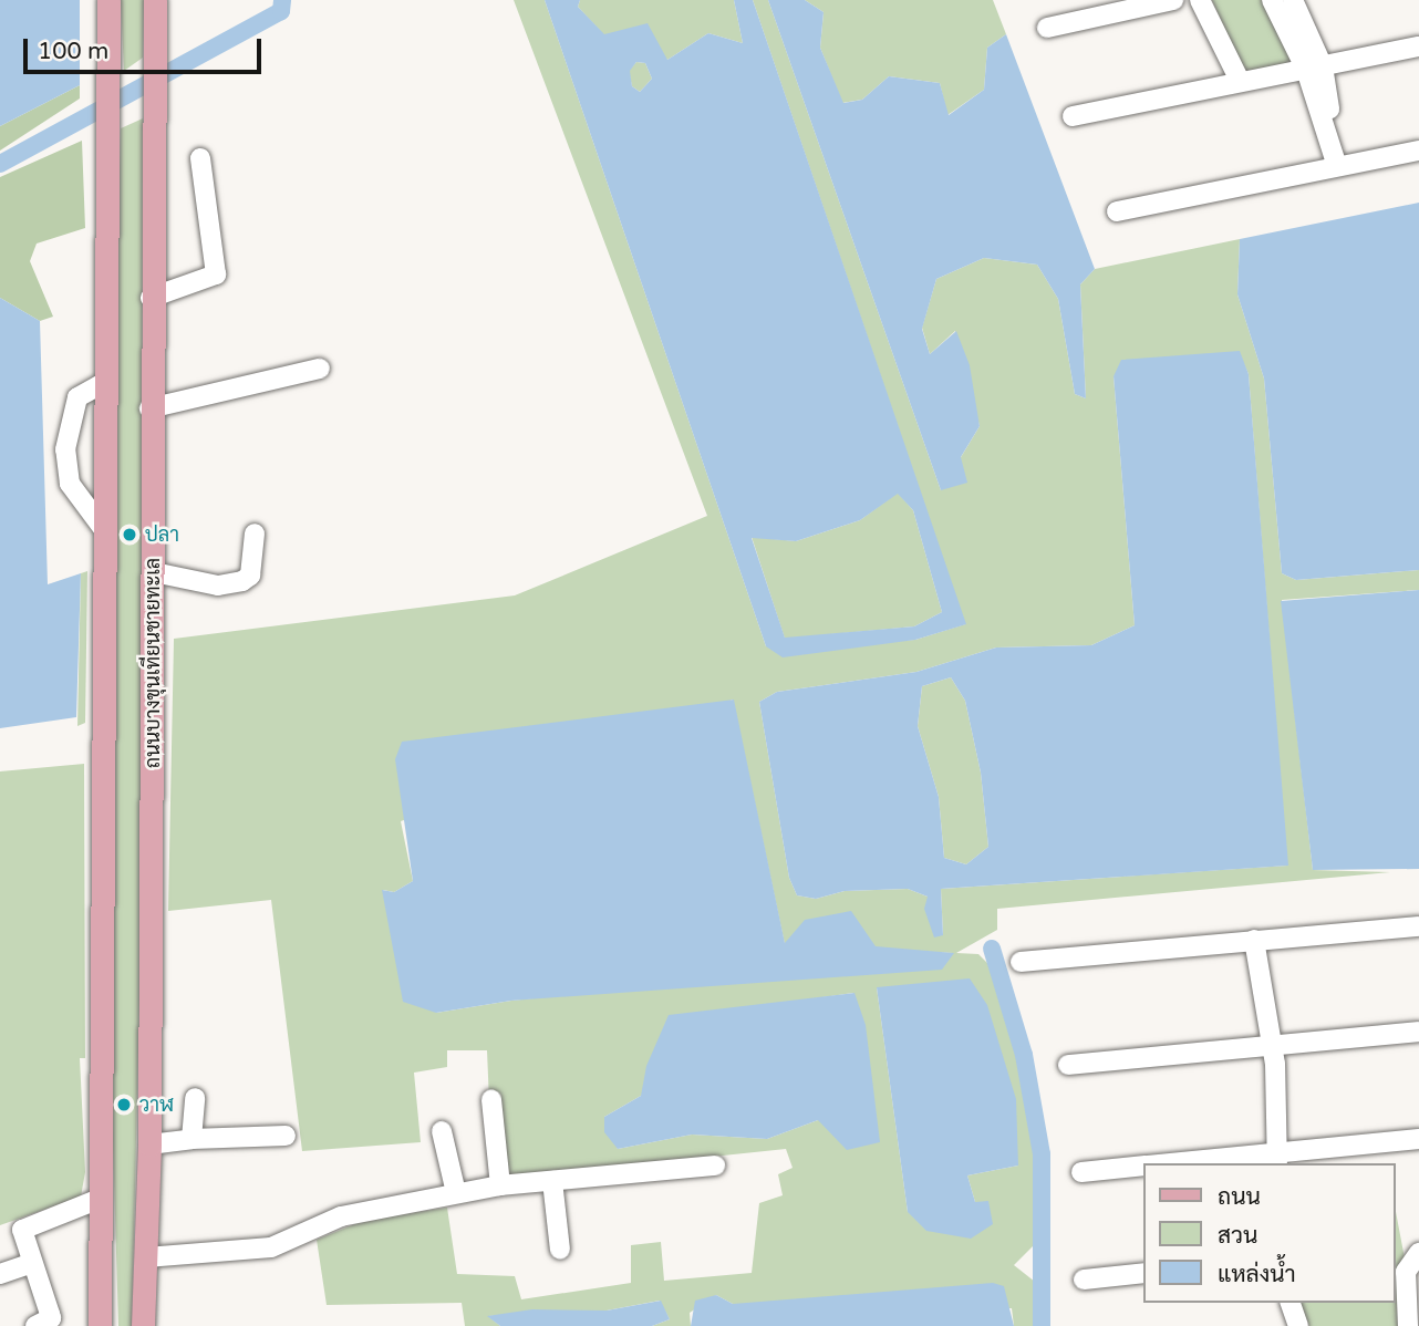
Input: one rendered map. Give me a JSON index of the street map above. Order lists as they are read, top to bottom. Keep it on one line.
{"streets":{"main road":["ถนนบางขุนเทียนชายทะเล"]},"places":["ปลา","วาฬ"],"legend":["ถนน","สวน","แหล่งน้ำ"],"scale_bar":"100 m"}
